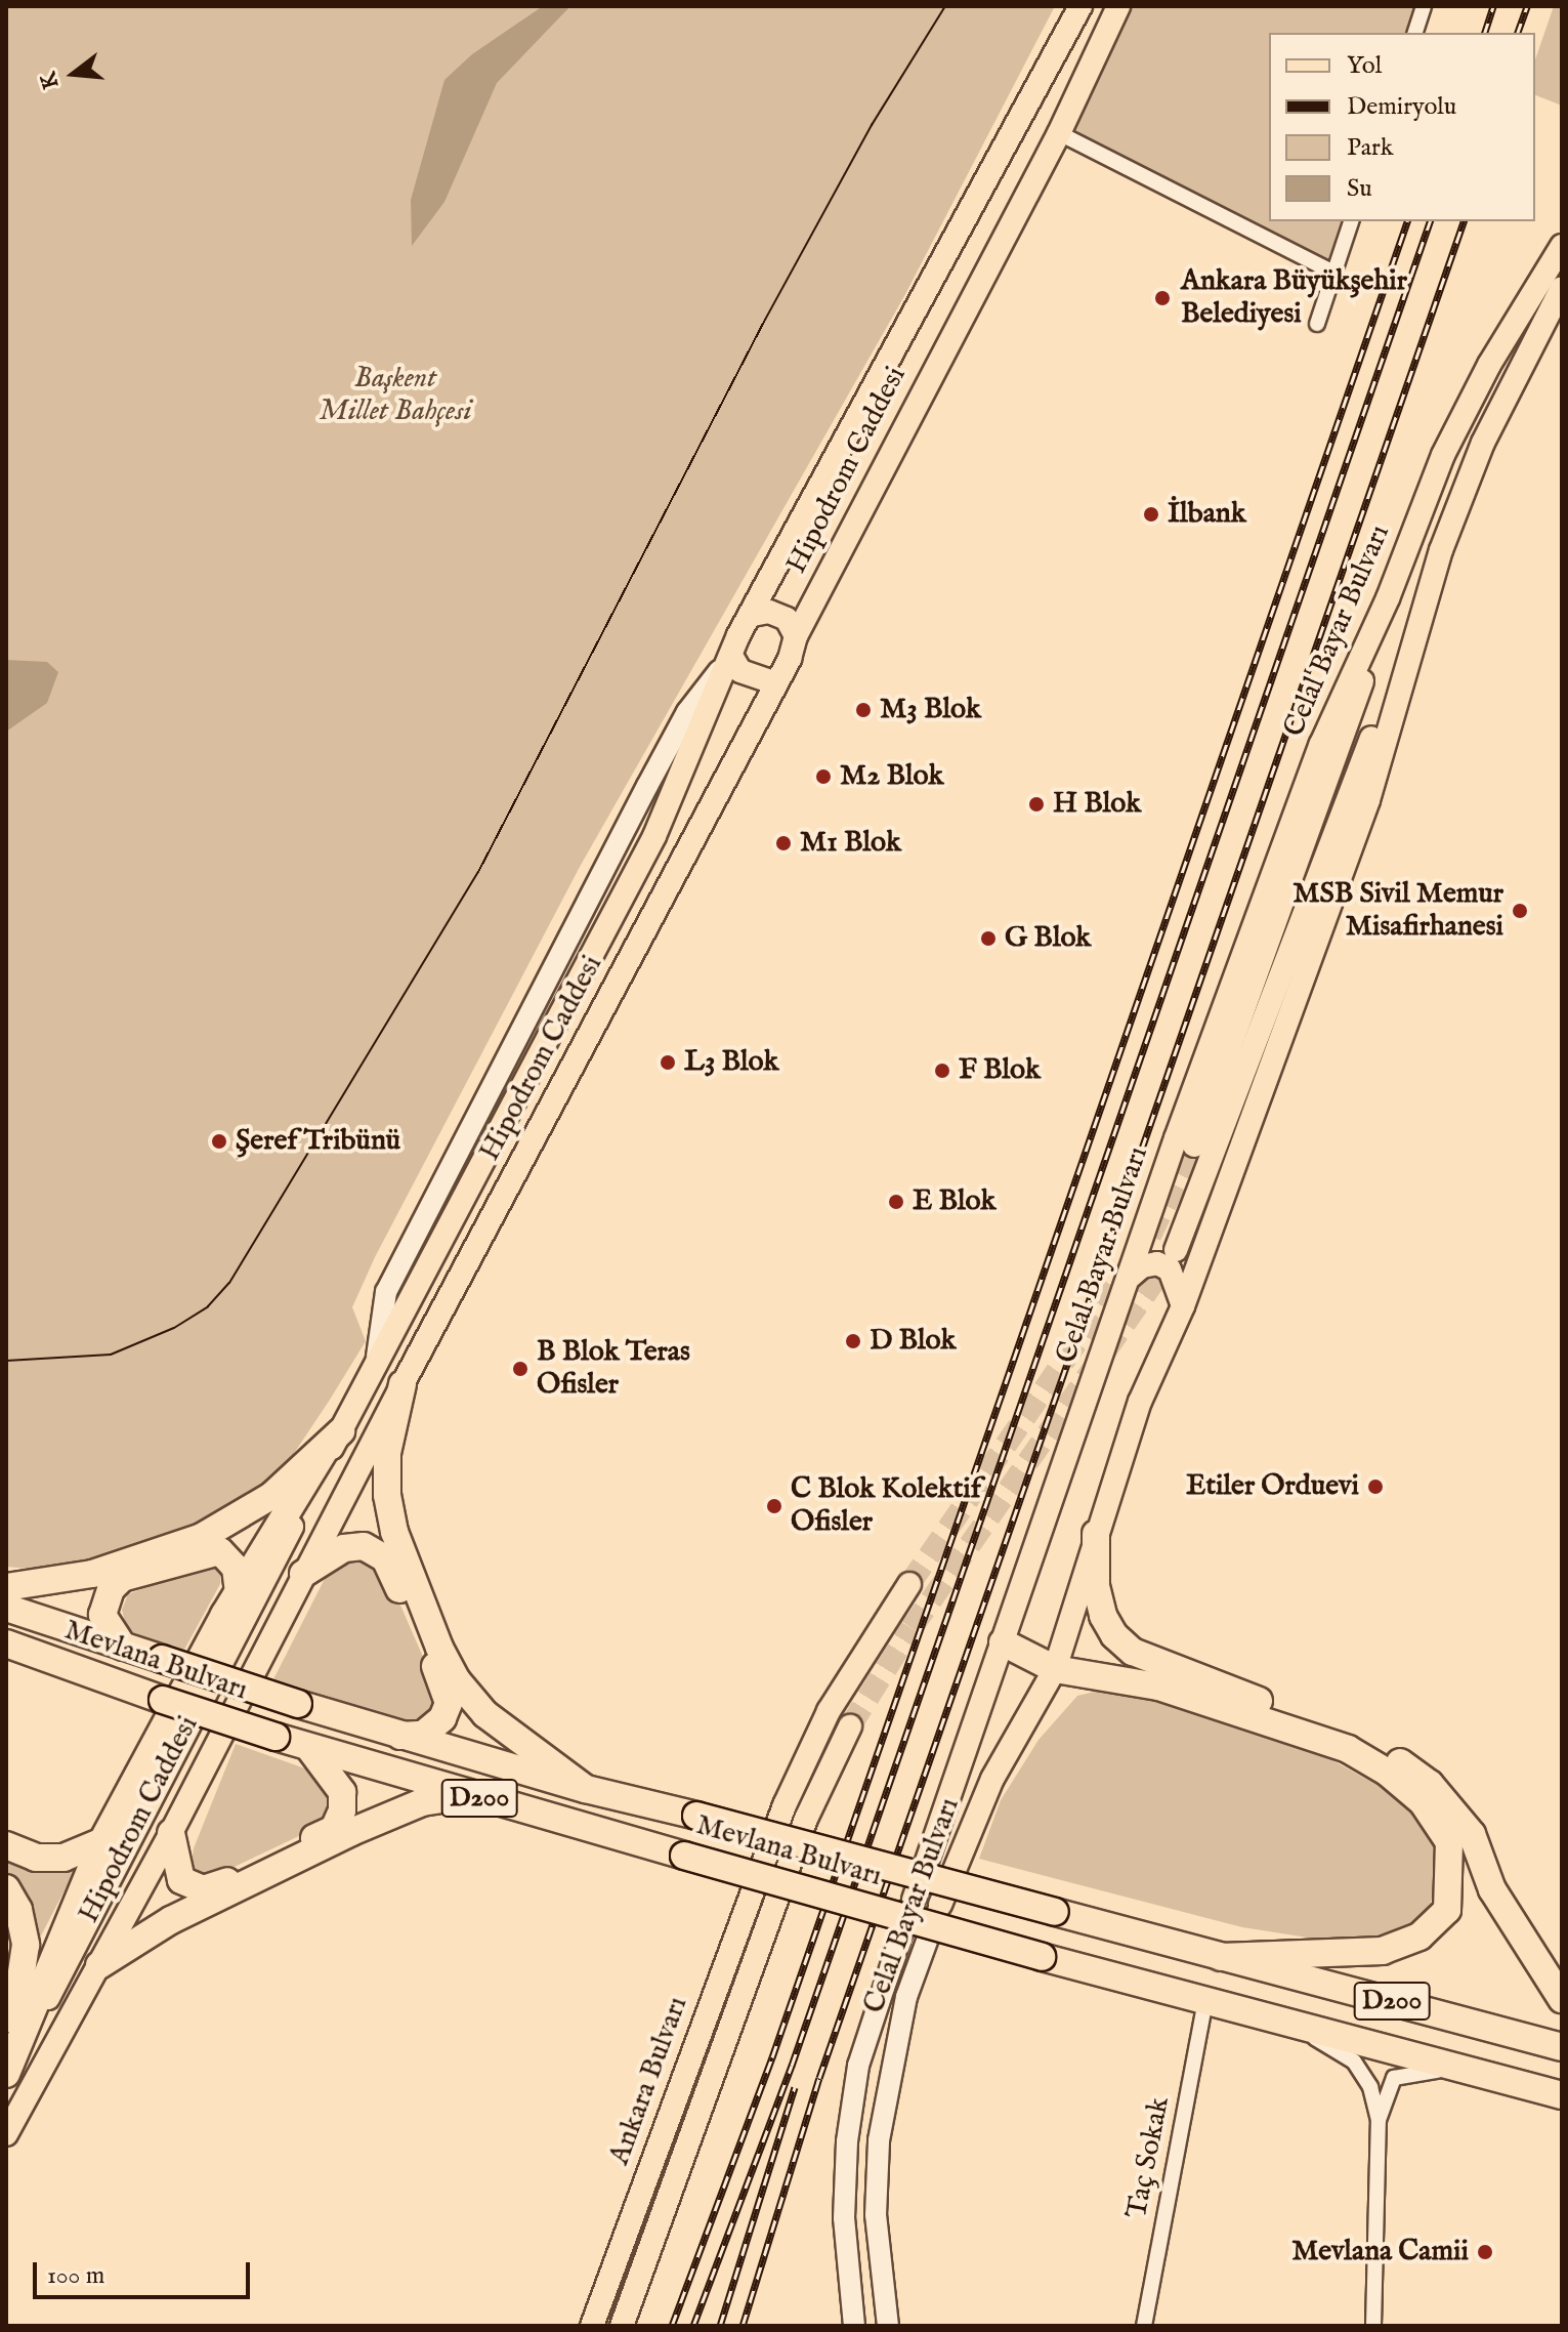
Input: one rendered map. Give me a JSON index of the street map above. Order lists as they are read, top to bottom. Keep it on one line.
{"streets":{"highway":["Mevlana Bulvarı","D200"],"main road":["Hipodrom Caddesi","Celal Bayar Bulvarı","Ankara Bulvarı"],"street":["Taç Sokak"]},"crossings":[["Mevlana Bulvarı","Taç Sokak"]],"parks":["Başkent Millet Bahçesi"],"places":["Ankara Büyükşehir Belediyesi","İlbank","M3 Blok","M2 Blok","H Blok","M1 Blok","MSB Sivil Memur Misafirhanesi","G Blok","L3 Blok","F Blok","Şeref Tribünü","E Blok","D Blok","B Blok Teras Ofisler","Etiler Orduevi","C Blok Kolektif Ofisler","Mevlana Camii"],"legend":["Yol","Demiryolu","Park","Su"],"scale_bar":"100 m","north":"left"}
